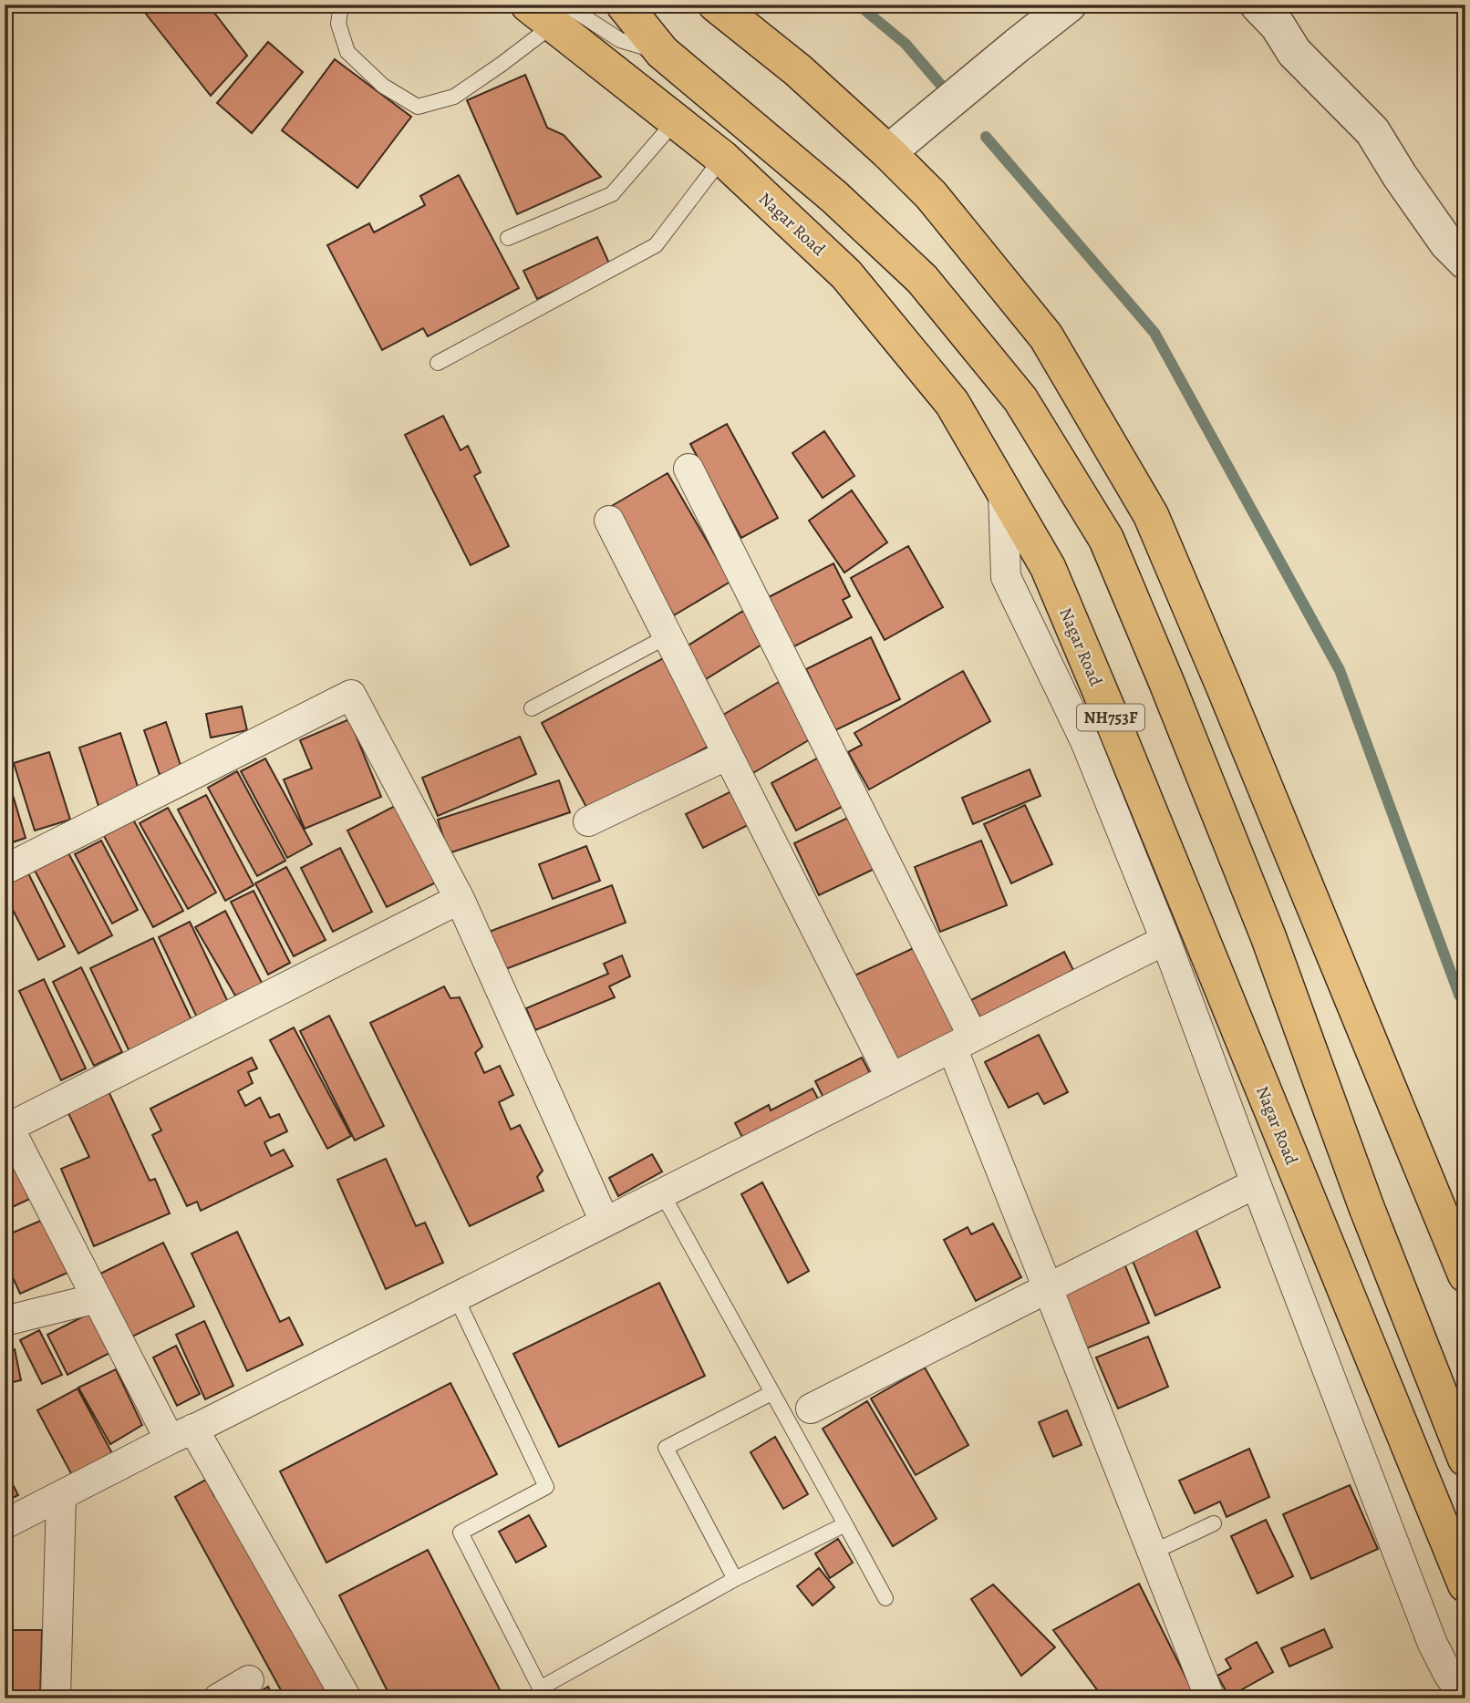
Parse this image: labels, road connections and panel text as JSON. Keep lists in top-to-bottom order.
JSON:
{
  "streets": {
    "highway": ["Nagar Road", "NH753F"]
  }
}
